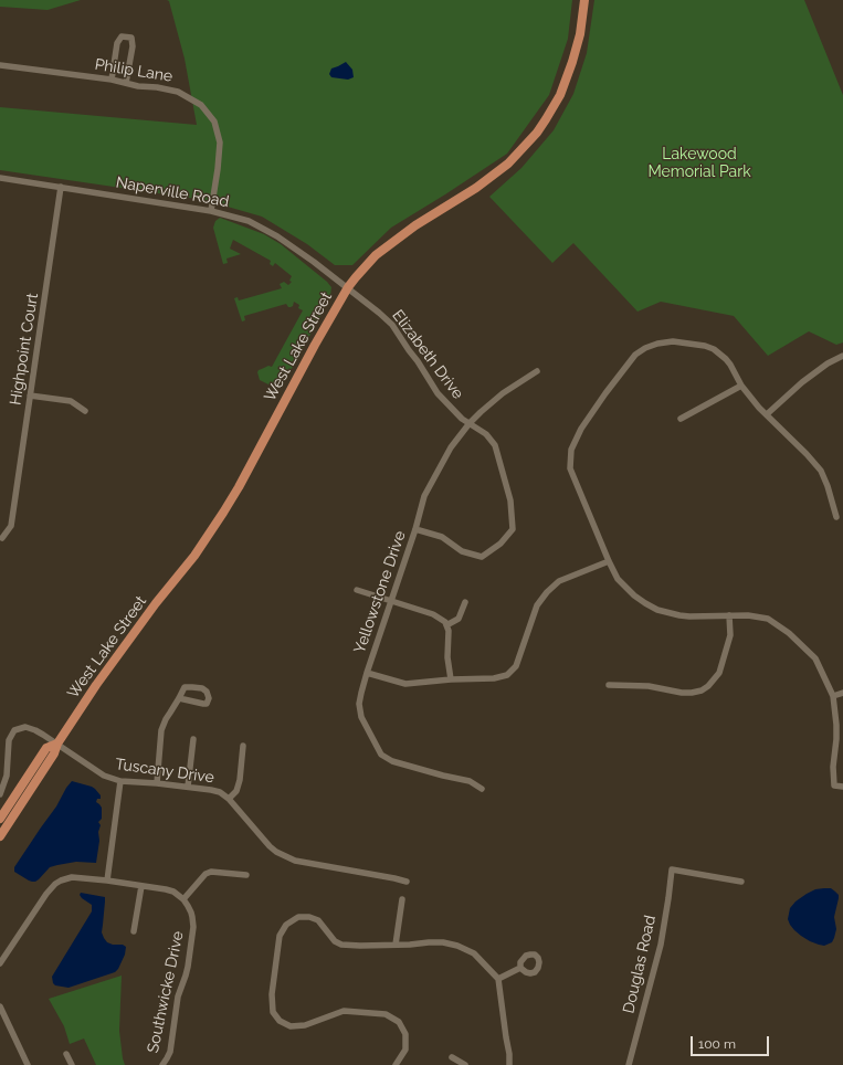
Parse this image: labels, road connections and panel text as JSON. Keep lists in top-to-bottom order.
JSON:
{
  "streets": {
    "highway": ["West Lake Street"],
    "street": [
      "Philip Lane",
      "Naperville Road",
      "Highpoint Court",
      "Elizabeth Drive",
      "Yellowstone Drive",
      "Tuscany Drive",
      "Douglas Road",
      "Southwicke Drive"
    ]
  },
  "crossings": [
    ["Philip Lane", "Naperville Road"],
    ["Naperville Road", "West Lake Street"],
    ["Naperville Road", "Highpoint Court"],
    ["Naperville Road", "Elizabeth Drive"],
    ["West Lake Street", "Elizabeth Drive"],
    ["West Lake Street", "Tuscany Drive"],
    ["Elizabeth Drive", "Yellowstone Drive"]
  ],
  "parks": ["Lakewood Memorial Park"],
  "scale_bar": "100 m"
}
